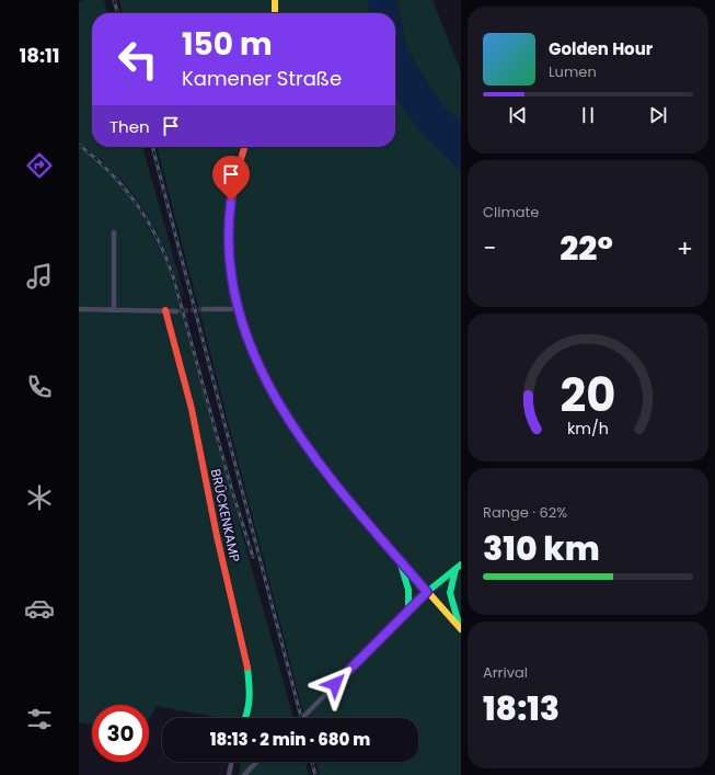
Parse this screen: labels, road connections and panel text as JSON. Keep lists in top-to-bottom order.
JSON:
{
  "streets": {
    "main road": ["BRÜCKENKAMP"]
  },
  "page": {
    "tabs": "18:11",
    "turn": ["150 m", "Kamener Straße"],
    "song": ["Golden Hour", "Lumen"],
    "then": "Then",
    "tile": [
      "Climate",
      ["Range · 62%", "310 km"],
      ["Arrival", "18:13"]
    ],
    "heat": ["−", "22°", "+"],
    "limit": "30",
    "trip": "18:13 · 2 min · 680 m",
    "gauge": ["20", "km/h"]
  }
}
